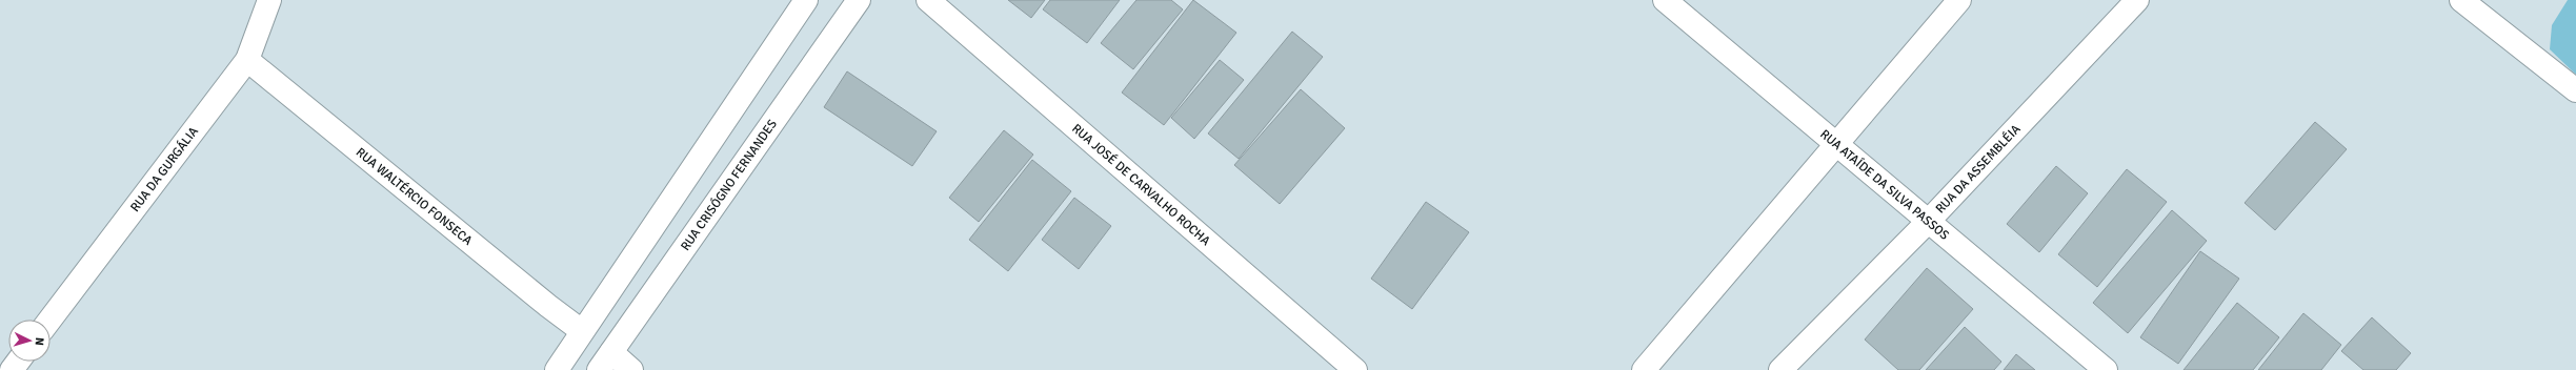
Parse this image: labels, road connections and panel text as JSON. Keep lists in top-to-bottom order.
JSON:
{
  "streets": {
    "street": [
      "RUA DA ASSEMBLÉIA",
      "RUA DA GURGÁLIA",
      "RUA CRISÓGNO FERNANDES",
      "RUA JOSÉ DE CARVALHO ROCHA",
      "RUA ATAÍDE DA SILVA PASSOS",
      "RUA WALTÉRCIO FONSECA"
    ]
  },
  "crossings": [
    ["RUA DA ASSEMBLÉIA", "RUA ATAÍDE DA SILVA PASSOS"],
    ["RUA DA GURGÁLIA", "RUA WALTÉRCIO FONSECA"]
  ],
  "north": "right"
}
